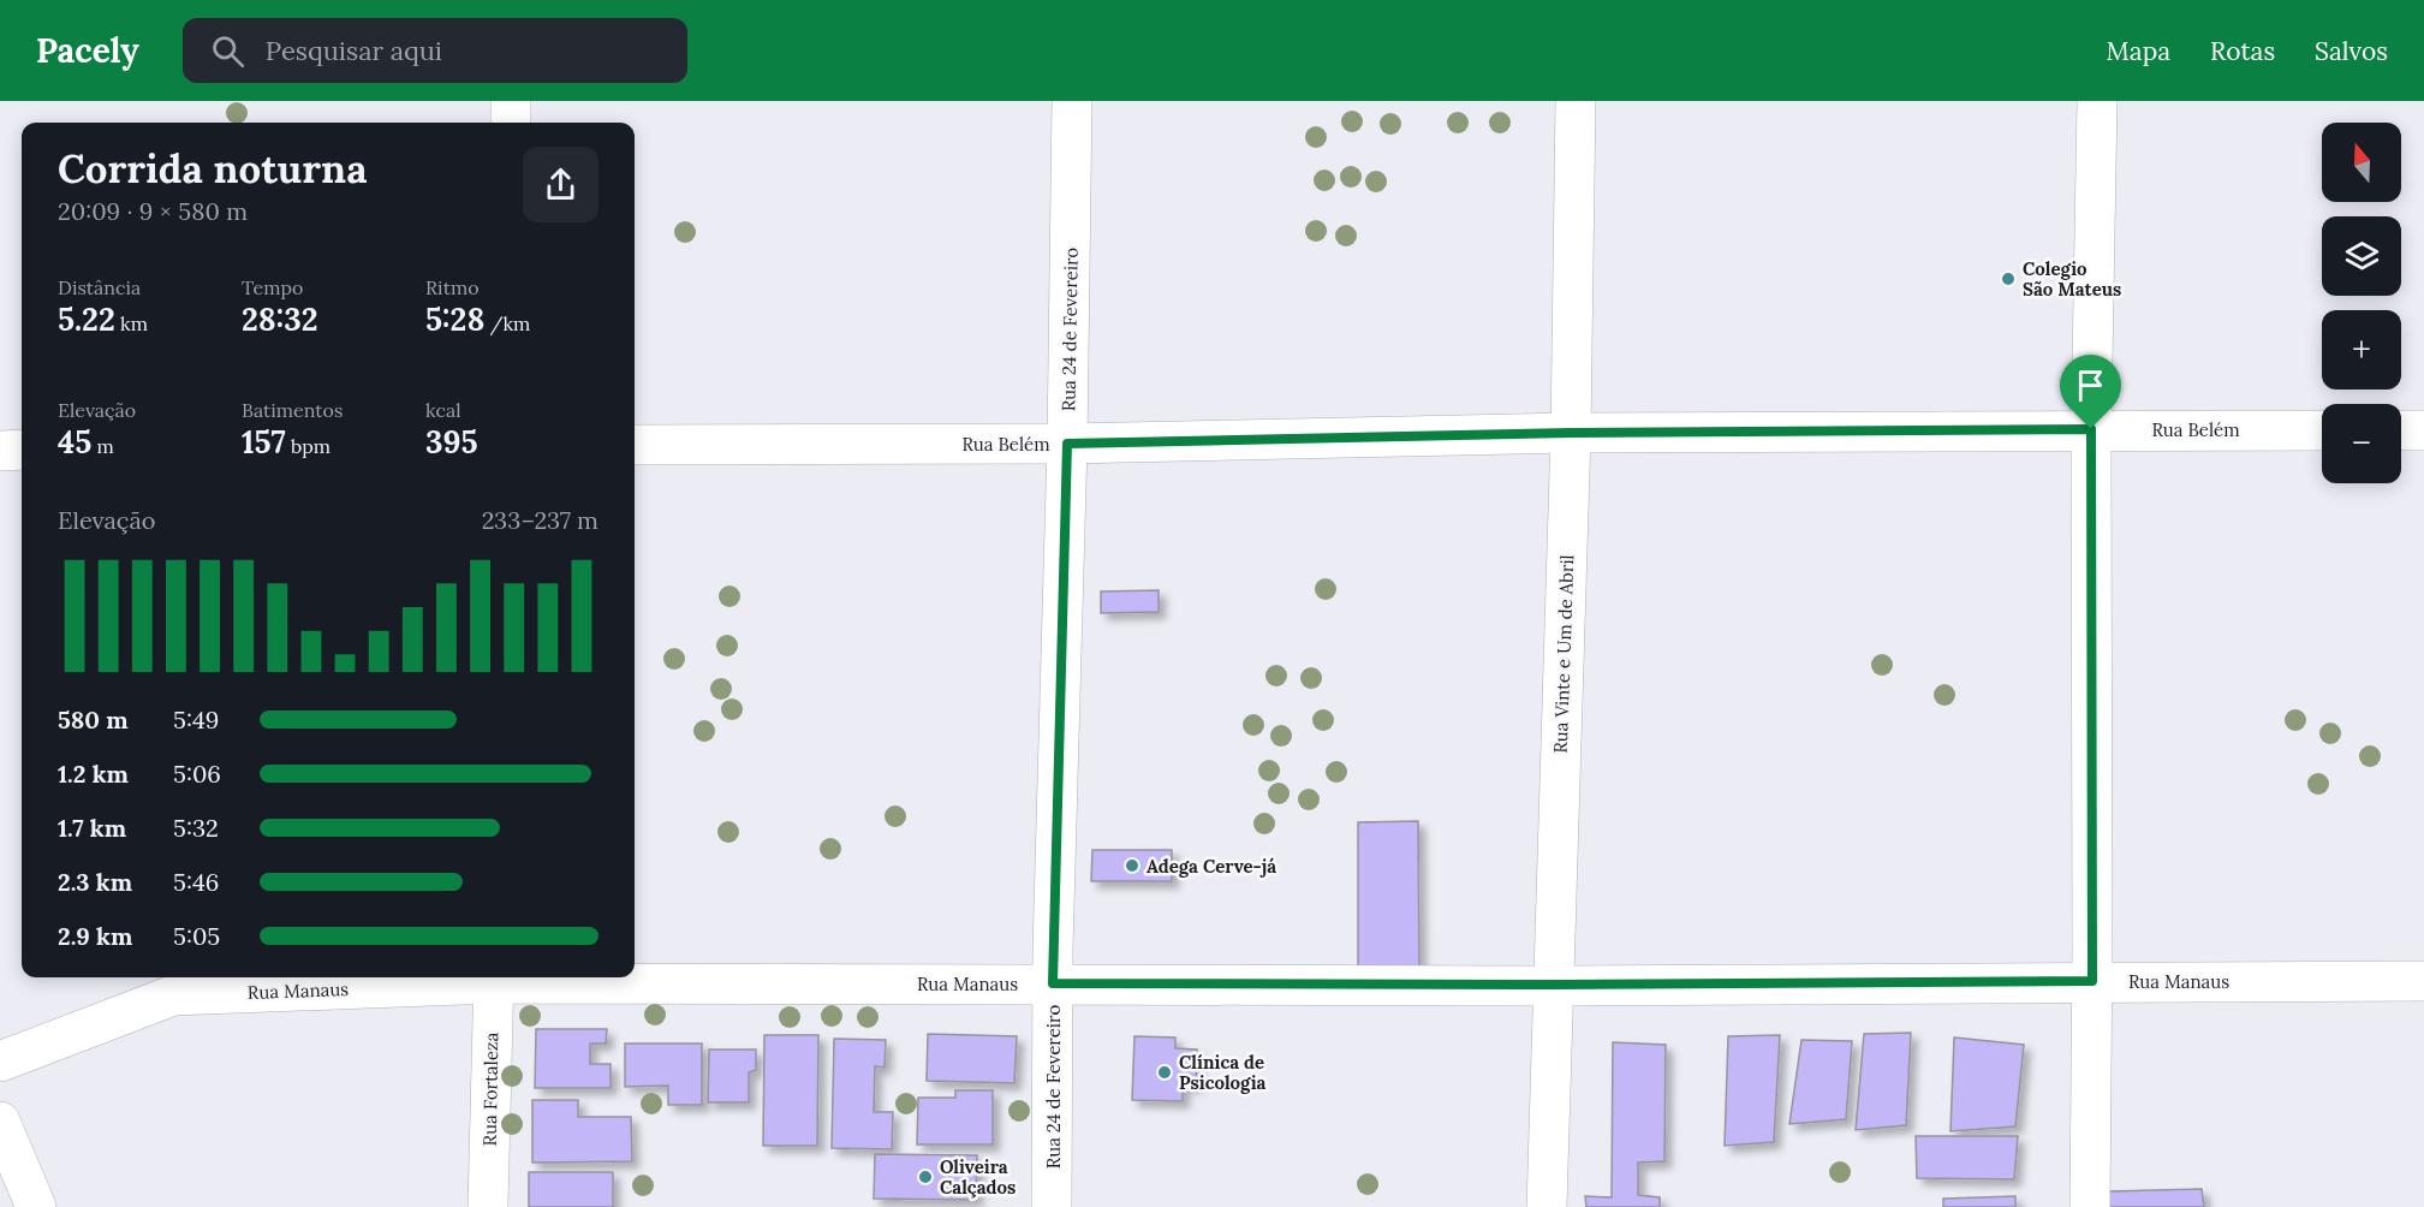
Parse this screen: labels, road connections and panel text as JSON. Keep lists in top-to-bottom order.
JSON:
{
  "streets": {
    "street": [
      "Rua 24 de Fevereiro",
      "Rua Belém",
      "Rua Vinte e Um de Abril",
      "Rua Manaus",
      "Rua Fortaleza"
    ]
  },
  "crossings": [
    ["Rua 24 de Fevereiro", "Rua Belém"],
    ["Rua 24 de Fevereiro", "Rua Manaus"],
    ["Rua Belém", "Rua Vinte e Um de Abril"],
    ["Rua Vinte e Um de Abril", "Rua Manaus"],
    ["Rua Manaus", "Rua Fortaleza"]
  ],
  "places": [
    "Colegio São Mateus",
    "Adega Cerve-já",
    "Clínica de Psicologia",
    "Oliveira Calçados"
  ],
  "north": "top",
  "page": {
    "header": "Pacely",
    "search": "Pesquisar aqui",
    "nav": ["Mapa", "Rotas", "Salvos"],
    "map_buttons": ["+", "−"],
    "heading": ["Corrida noturna", "20:09 · 9 × 580 m"],
    "stats": [
      ["Distância", "5.22 km"],
      ["Tempo", "28:32"],
      ["Ritmo", "5:28 /km"],
      ["Elevação", "45 m"],
      ["Batimentos", "157 bpm"],
      ["kcal", "395"]
    ],
    "chart": ["Elevação", "233–237 m"],
    "list": [
      {
        "name": "580 m",
        "note": "5:49"
      },
      {
        "name": "1.2 km",
        "note": "5:06"
      },
      {
        "name": "1.7 km",
        "note": "5:32"
      },
      {
        "name": "2.3 km",
        "note": "5:46"
      },
      {
        "name": "2.9 km",
        "note": "5:05"
      }
    ]
  }
}
